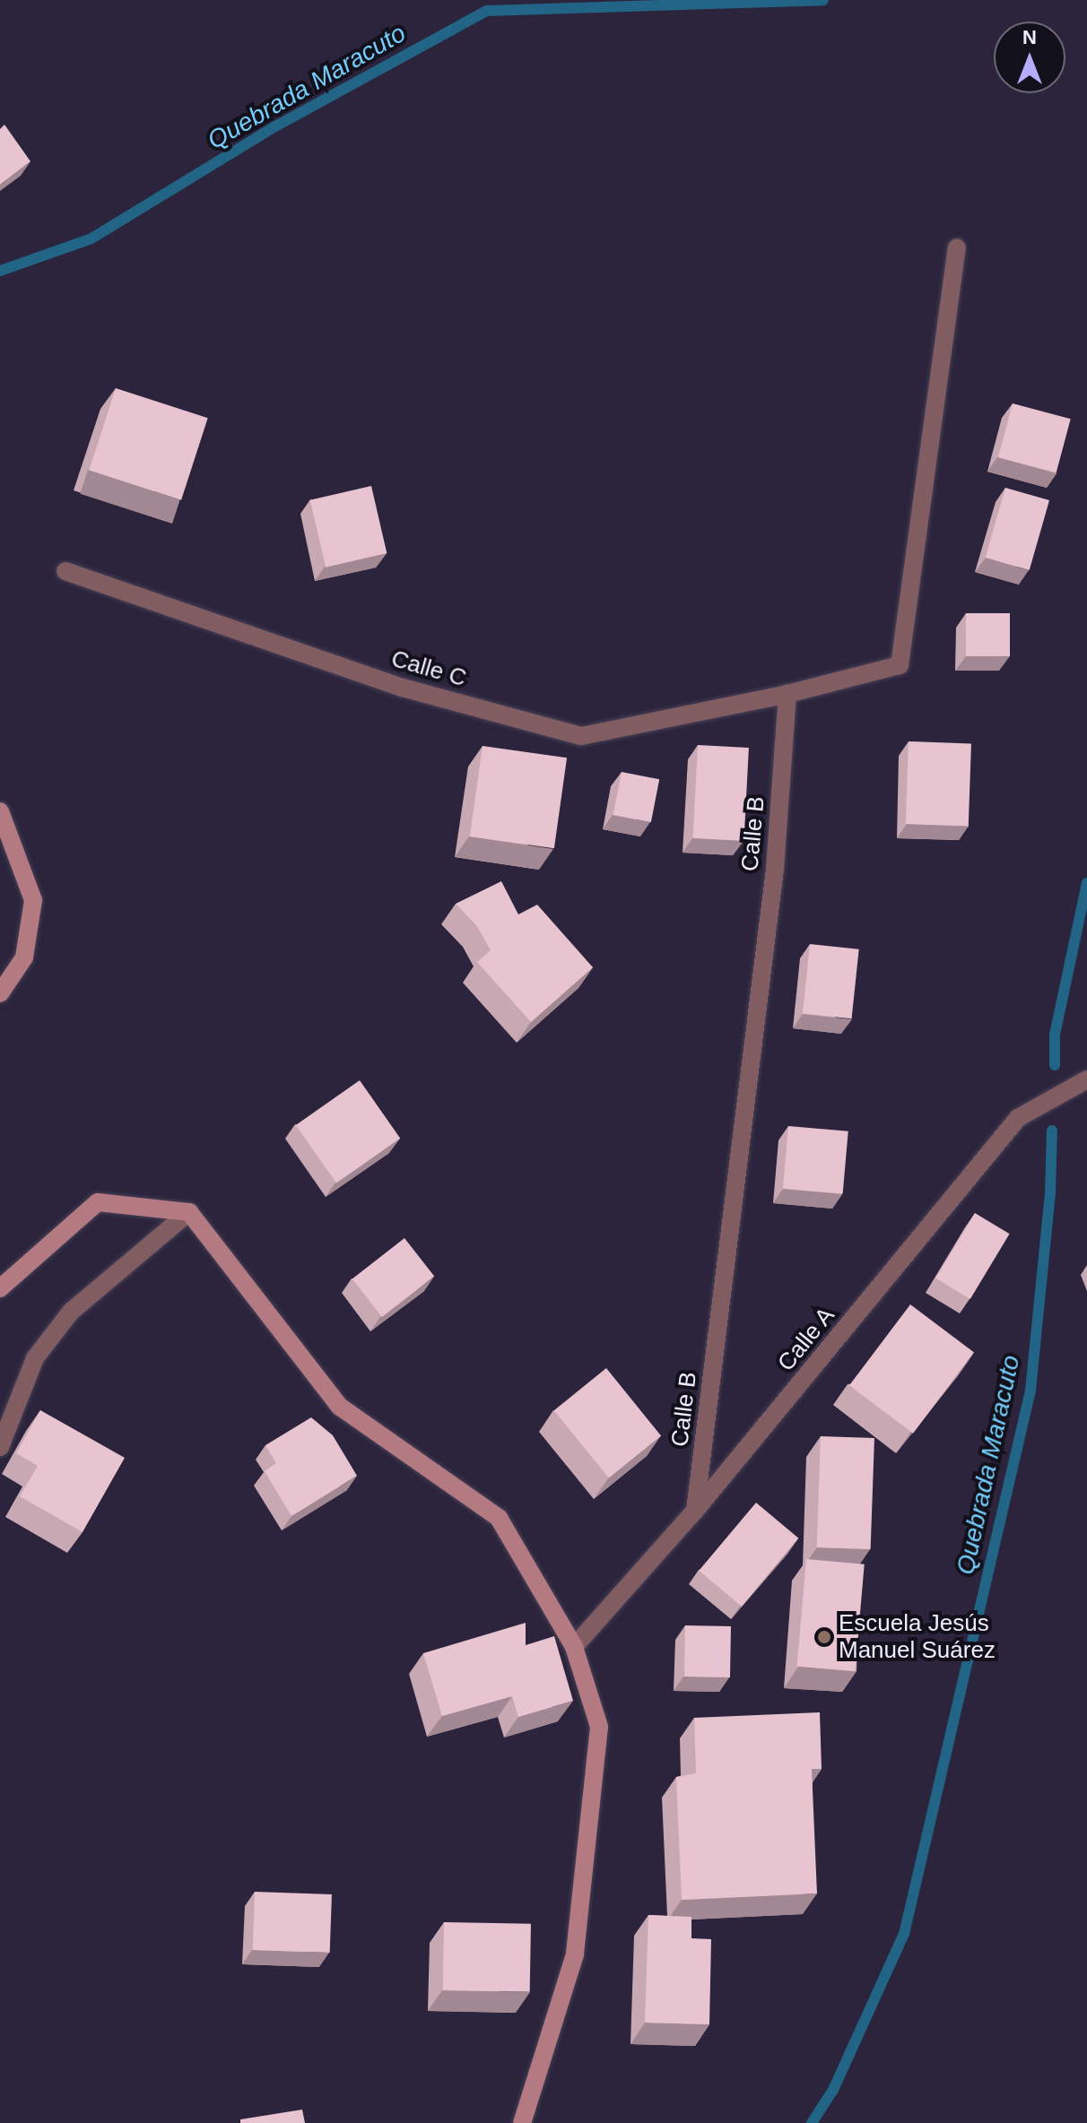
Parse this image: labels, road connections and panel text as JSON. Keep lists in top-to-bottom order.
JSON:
{
  "streets": {
    "street": ["Calle C", "Calle B", "Calle A"]
  },
  "crossings": [
    ["Calle C", "Calle B"],
    ["Calle B", "Calle A"]
  ],
  "water": ["Quebrada Maracuto"],
  "places": ["Escuela Jesús Manuel Suárez"],
  "north": "top"
}
